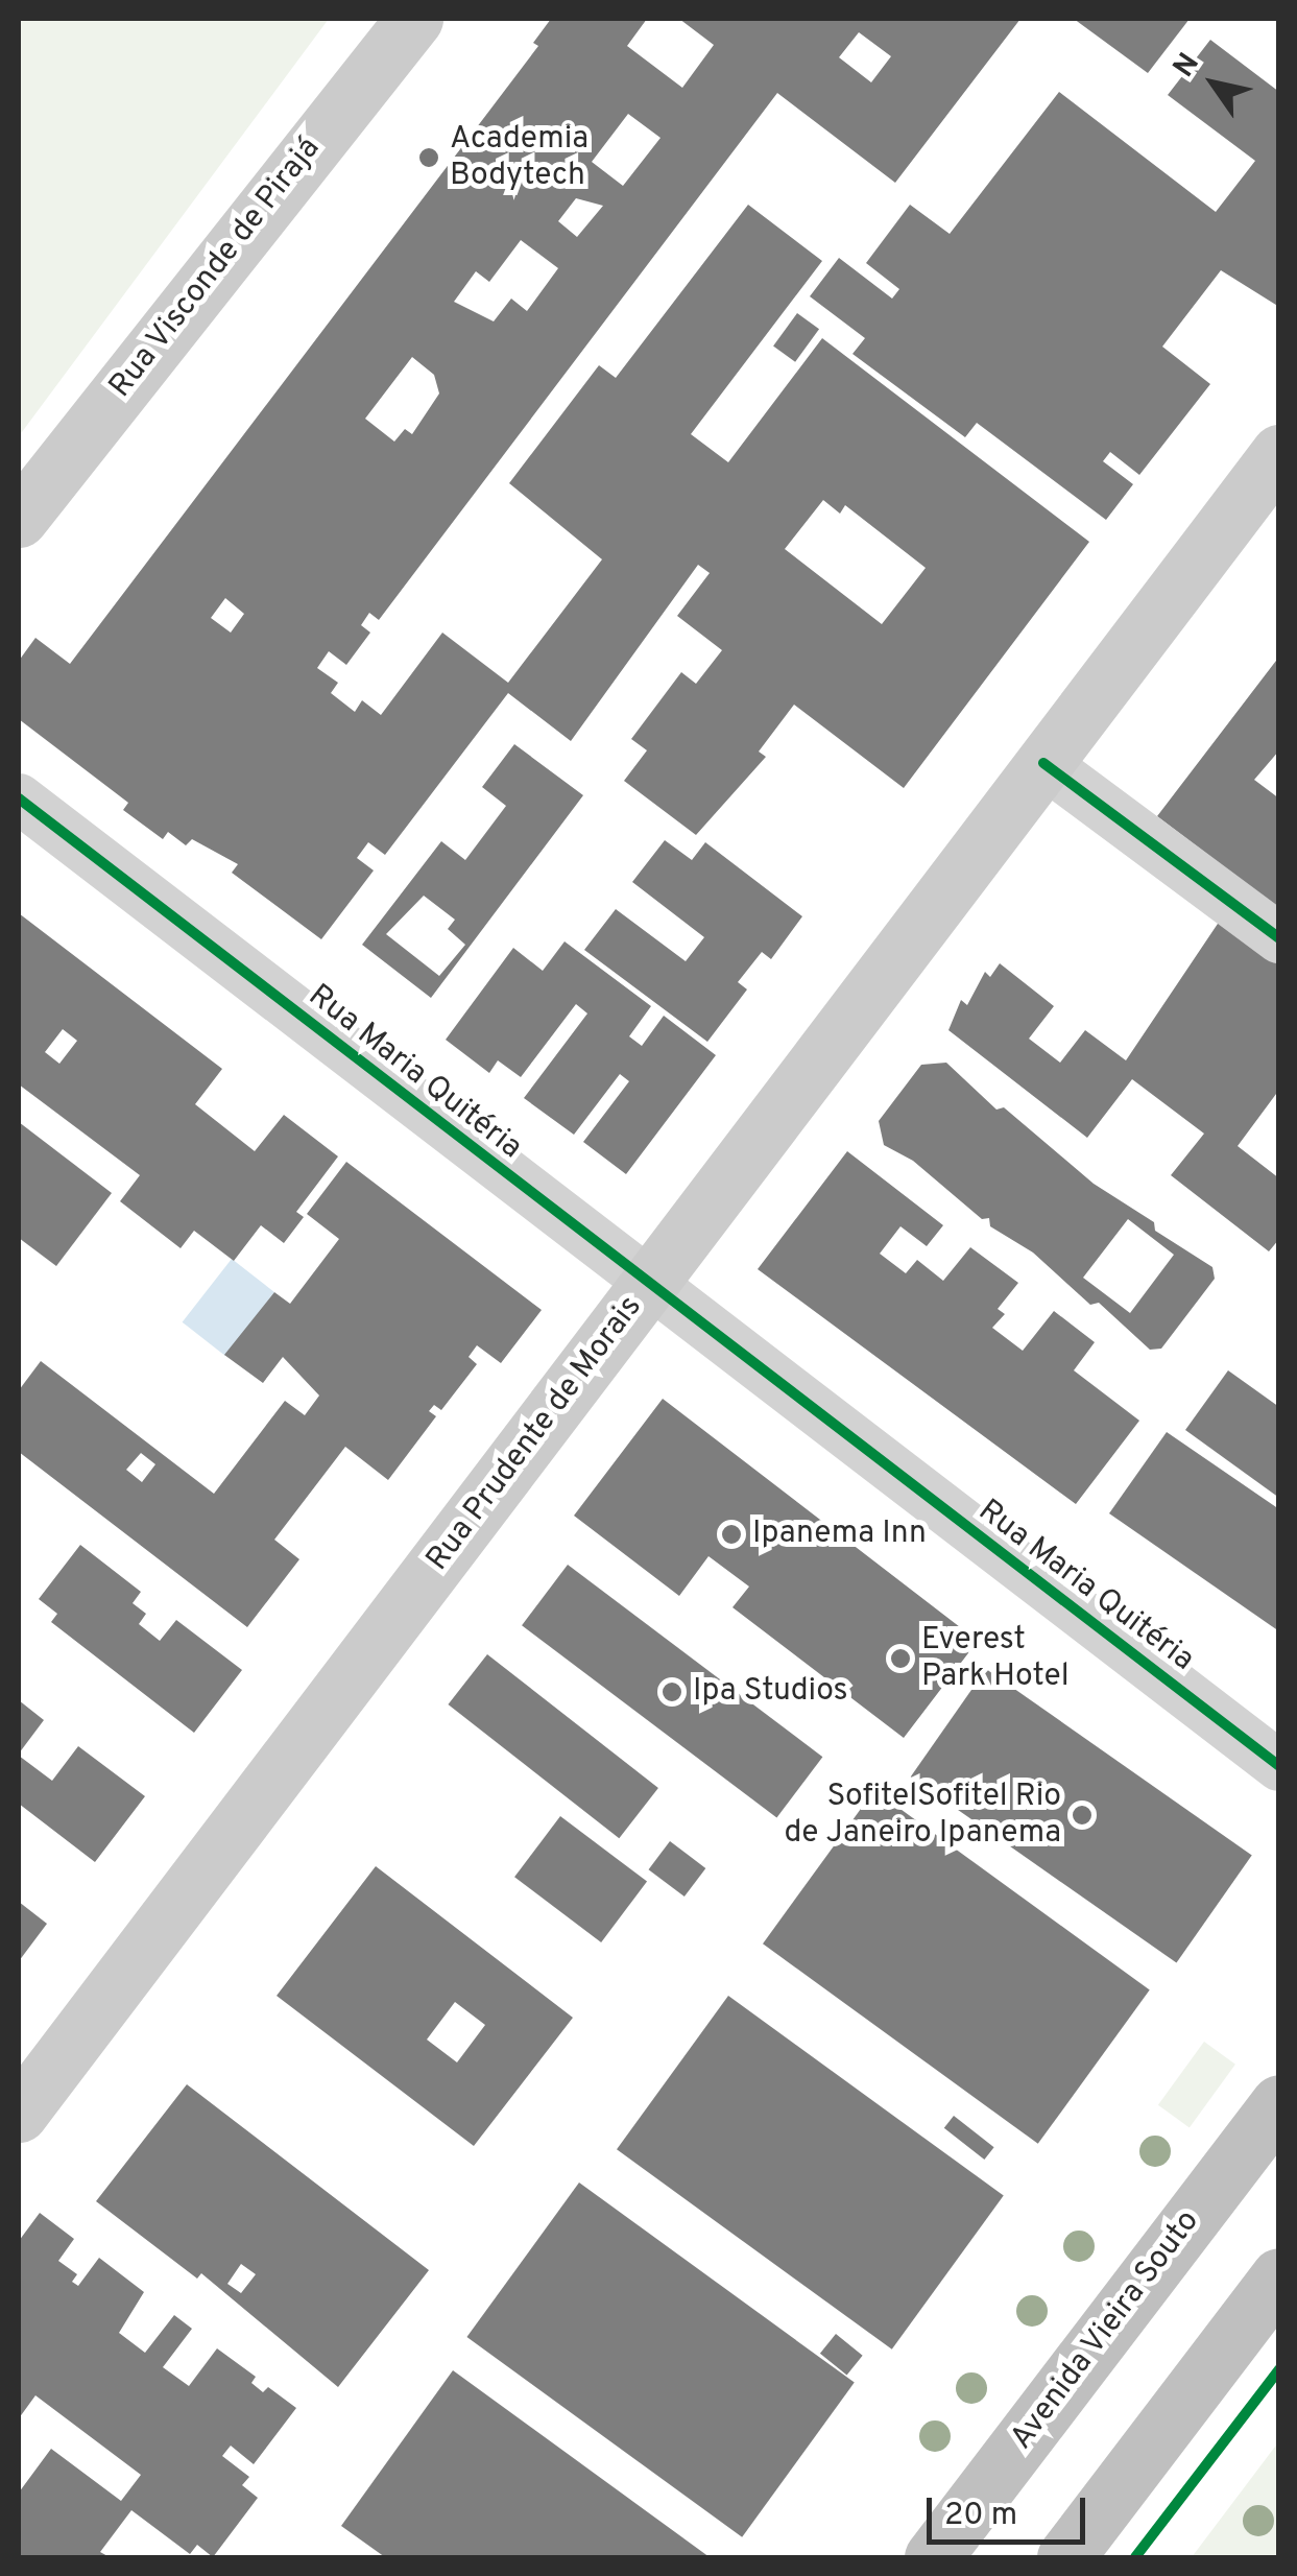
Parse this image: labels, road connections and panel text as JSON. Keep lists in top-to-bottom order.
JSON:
{
  "streets": {
    "highway": ["Avenida Vieira Souto"],
    "main road": ["Rua Visconde de Pirajá", "Rua Prudente de Morais"],
    "street": ["Rua Maria Quitéria"]
  },
  "crossings": [
    ["Rua Maria Quitéria", "Rua Prudente de Morais"]
  ],
  "places": [
    "Academia Bodytech",
    "Ipanema Inn",
    "Everest Park Hotel",
    "Ipa Studios",
    "SofitelSofitel Rio de Janeiro Ipanema"
  ],
  "scale_bar": "20 m",
  "north": "top left"
}
